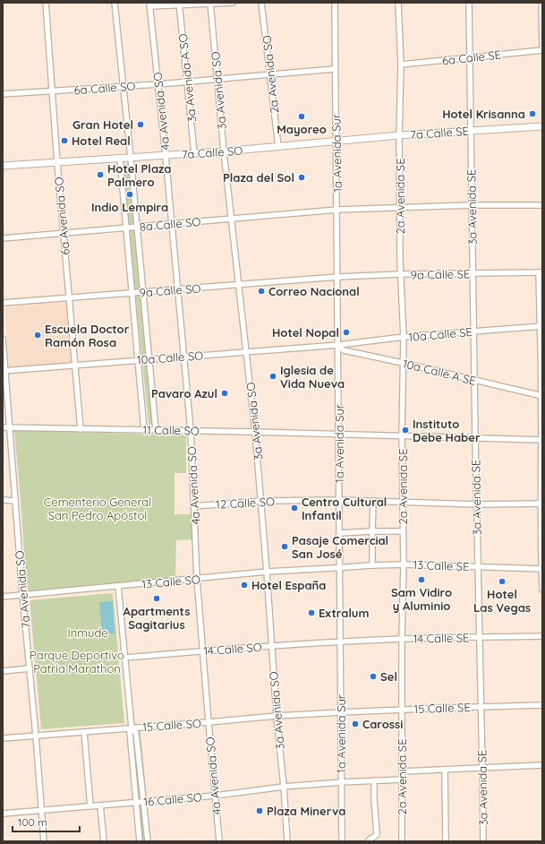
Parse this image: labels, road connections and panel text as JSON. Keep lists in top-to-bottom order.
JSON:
{
  "streets": {
    "main road": ["7a Calle SE", "7a Calle SO"],
    "street": [
      "6a Calle SE",
      "2a Avenida SO",
      "3a Avenida A SO",
      "6a Calle SO",
      "3a Avenida SO",
      "4a Avenida SO",
      "1a Avenida Sur",
      "2a Avenida SE",
      "3a Avenida SE",
      "6a Avenida SO",
      "8a Calle SO",
      "9a Calle SE",
      "9a Calle SO",
      "10a Calle SE",
      "10a Calle SO",
      "10a Calle A SE",
      "11 Calle SO",
      "12 Calle SO",
      "13 Calle SE",
      "13 Calle SO",
      "7a Avenida SO",
      "14 Calle SE",
      "14 Calle SO",
      "15 Calle SE",
      "15 Calle SO",
      "16 Calle SO"
    ]
  },
  "crossings": [
    ["6a Calle SE", "2a Avenida SE"],
    ["6a Calle SE", "3a Avenida SE"],
    ["2a Avenida SO", "6a Calle SO"],
    ["2a Avenida SO", "7a Calle SO"],
    ["3a Avenida A SO", "6a Calle SO"],
    ["3a Avenida A SO", "7a Calle SO"],
    ["6a Calle SO", "3a Avenida SO"],
    ["6a Calle SO", "4a Avenida SO"],
    ["6a Calle SO", "1a Avenida Sur"],
    ["6a Calle SO", "6a Avenida SO"],
    ["3a Avenida SO", "7a Calle SO"],
    ["3a Avenida SO", "8a Calle SO"],
    ["3a Avenida SO", "9a Calle SO"],
    ["3a Avenida SO", "10a Calle SO"],
    ["3a Avenida SO", "11 Calle SO"],
    ["3a Avenida SO", "12 Calle SO"],
    ["3a Avenida SO", "13 Calle SO"],
    ["3a Avenida SO", "14 Calle SO"],
    ["3a Avenida SO", "15 Calle SO"],
    ["3a Avenida SO", "16 Calle SO"],
    ["4a Avenida SO", "7a Calle SO"],
    ["4a Avenida SO", "8a Calle SO"],
    ["4a Avenida SO", "9a Calle SO"],
    ["4a Avenida SO", "10a Calle SO"],
    ["4a Avenida SO", "11 Calle SO"],
    ["4a Avenida SO", "12 Calle SO"],
    ["4a Avenida SO", "13 Calle SO"],
    ["4a Avenida SO", "14 Calle SO"],
    ["4a Avenida SO", "15 Calle SO"],
    ["4a Avenida SO", "16 Calle SO"],
    ["7a Calle SE", "7a Calle SO"],
    ["7a Calle SE", "1a Avenida Sur"],
    ["7a Calle SE", "2a Avenida SE"],
    ["7a Calle SE", "3a Avenida SE"],
    ["7a Calle SO", "1a Avenida Sur"],
    ["7a Calle SO", "6a Avenida SO"],
    ["1a Avenida Sur", "8a Calle SO"],
    ["1a Avenida Sur", "9a Calle SE"],
    ["1a Avenida Sur", "9a Calle SO"],
    ["1a Avenida Sur", "10a Calle SE"],
    ["1a Avenida Sur", "10a Calle SO"],
    ["1a Avenida Sur", "10a Calle A SE"],
    ["1a Avenida Sur", "11 Calle SO"],
    ["1a Avenida Sur", "12 Calle SO"],
    ["1a Avenida Sur", "13 Calle SE"],
    ["1a Avenida Sur", "13 Calle SO"],
    ["1a Avenida Sur", "14 Calle SE"],
    ["1a Avenida Sur", "14 Calle SO"],
    ["1a Avenida Sur", "15 Calle SE"],
    ["1a Avenida Sur", "15 Calle SO"],
    ["1a Avenida Sur", "16 Calle SO"],
    ["2a Avenida SE", "8a Calle SO"],
    ["2a Avenida SE", "9a Calle SE"],
    ["2a Avenida SE", "10a Calle SE"],
    ["2a Avenida SE", "10a Calle A SE"],
    ["2a Avenida SE", "11 Calle SO"],
    ["2a Avenida SE", "12 Calle SO"],
    ["2a Avenida SE", "13 Calle SE"],
    ["2a Avenida SE", "14 Calle SE"],
    ["2a Avenida SE", "15 Calle SE"],
    ["2a Avenida SE", "16 Calle SO"],
    ["3a Avenida SE", "8a Calle SO"],
    ["3a Avenida SE", "9a Calle SE"],
    ["3a Avenida SE", "10a Calle SE"],
    ["3a Avenida SE", "10a Calle A SE"],
    ["3a Avenida SE", "11 Calle SO"],
    ["3a Avenida SE", "12 Calle SO"],
    ["3a Avenida SE", "13 Calle SE"],
    ["3a Avenida SE", "14 Calle SE"],
    ["3a Avenida SE", "15 Calle SE"],
    ["6a Avenida SO", "8a Calle SO"],
    ["6a Avenida SO", "9a Calle SO"],
    ["6a Avenida SO", "10a Calle SO"],
    ["6a Avenida SO", "11 Calle SO"],
    ["9a Calle SE", "9a Calle SO"],
    ["10a Calle SE", "10a Calle SO"],
    ["10a Calle SE", "10a Calle A SE"],
    ["10a Calle SO", "10a Calle A SE"],
    ["10a Calle SO", "7a Avenida SO"],
    ["11 Calle SO", "7a Avenida SO"],
    ["13 Calle SE", "13 Calle SO"],
    ["13 Calle SO", "7a Avenida SO"],
    ["7a Avenida SO", "15 Calle SO"],
    ["7a Avenida SO", "16 Calle SO"],
    ["14 Calle SE", "14 Calle SO"],
    ["15 Calle SE", "15 Calle SO"]
  ],
  "parks": ["Cementerio General San Pedro Apóstol", "Inmude", "Parque Deportivo Patria Marathon"],
  "places": [
    "Hotel Krisanna",
    "Mayoreo",
    "Gran Hotel",
    "Hotel Real",
    "Hotel Plaza Palmero",
    "Plaza del Sol",
    "Indio Lempira",
    "Correo Nacional",
    "Hotel Nopal",
    "Escuela Doctor Ramón Rosa",
    "Iglesia de Vida Nueva",
    "Pavaro Azul",
    "Instituto Debe Haber",
    "Centro Cultural Infantil",
    "Pasaje Comercial San José",
    "Sam Vidiro y Aluminio",
    "Hotel Las Vegas",
    "Hotel España",
    "Apartments Sagitarius",
    "Extralum",
    "Sel",
    "Carossi",
    "Plaza Minerva"
  ],
  "scale_bar": "100 m"
}
